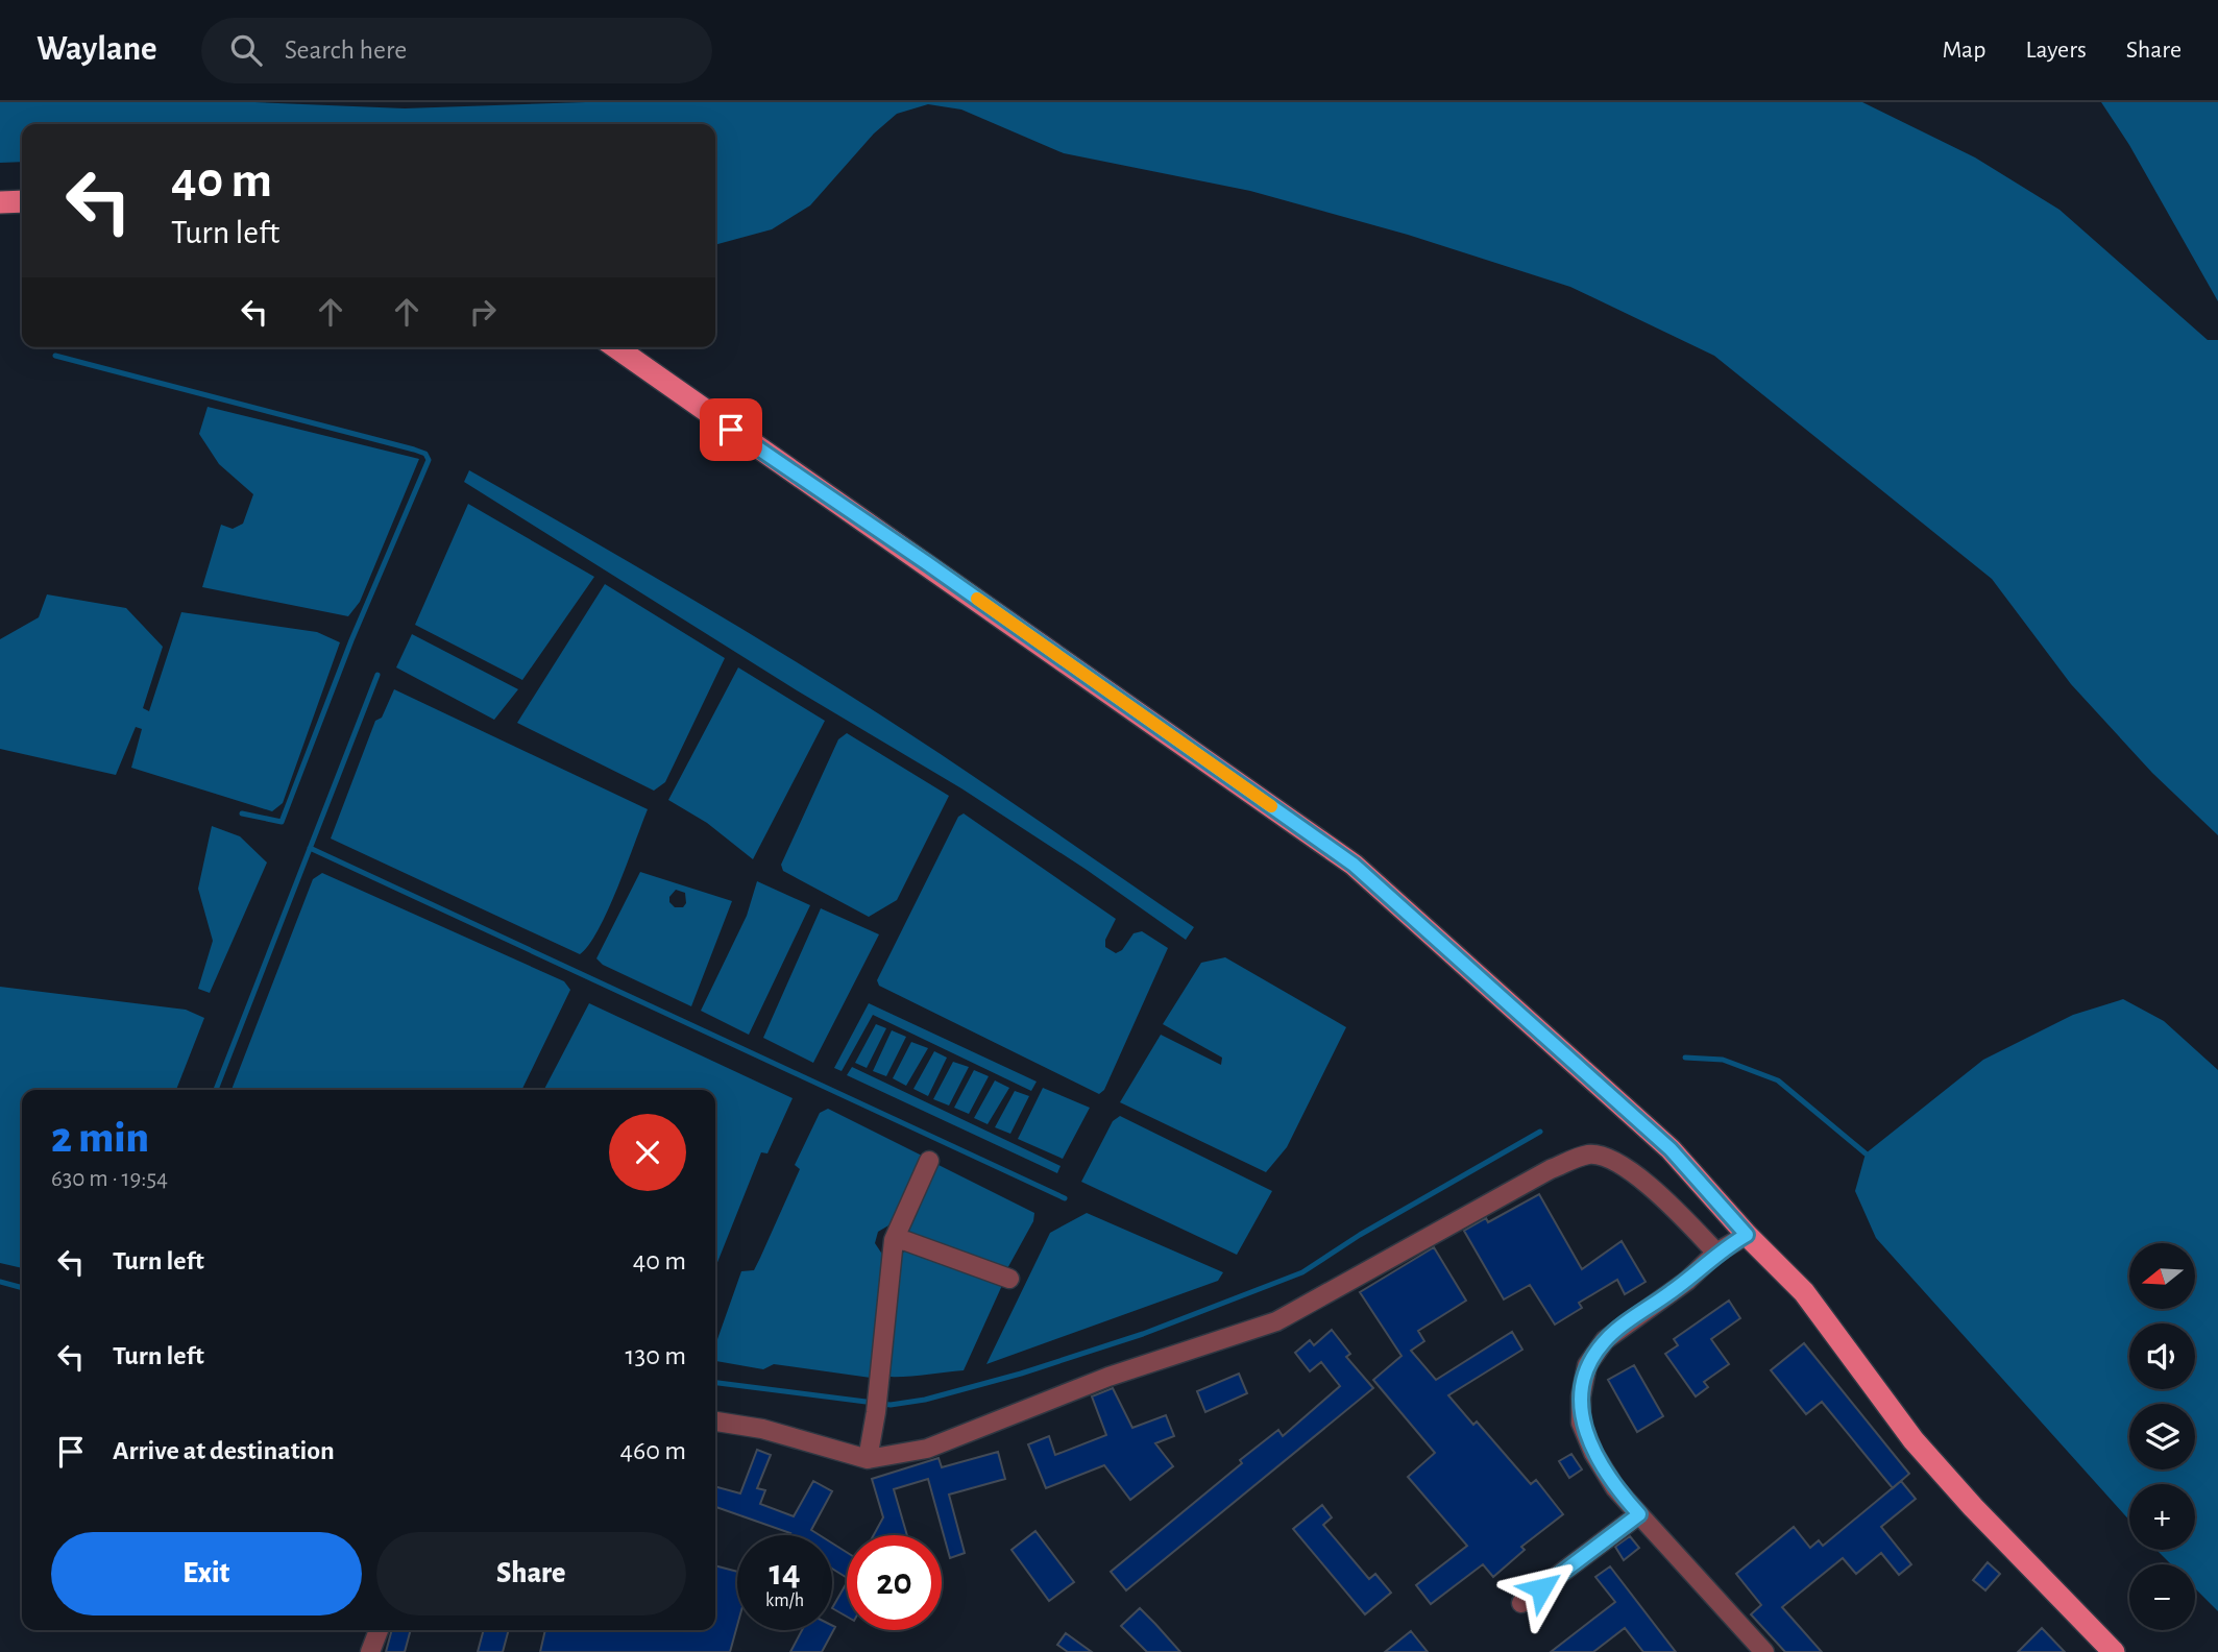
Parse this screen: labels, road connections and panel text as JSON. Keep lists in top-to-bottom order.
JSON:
{
  "north": "left",
  "page": {
    "header": "Waylane",
    "search": "Search here",
    "nav": ["Map", "Layers", "Share"],
    "turn": ["40 m", "Turn left"],
    "heading": ["2 min", "630 m · 19:54"],
    "list": [
      {
        "name": "Turn left",
        "value": "40 m"
      },
      {
        "name": "Turn left",
        "value": "130 m"
      },
      {
        "name": "Arrive at destination",
        "value": "460 m"
      }
    ],
    "map_buttons": ["+", "−"],
    "buttons": ["Exit", "Share"],
    "speed": "14 km/h",
    "limit": "20"
  }
}
